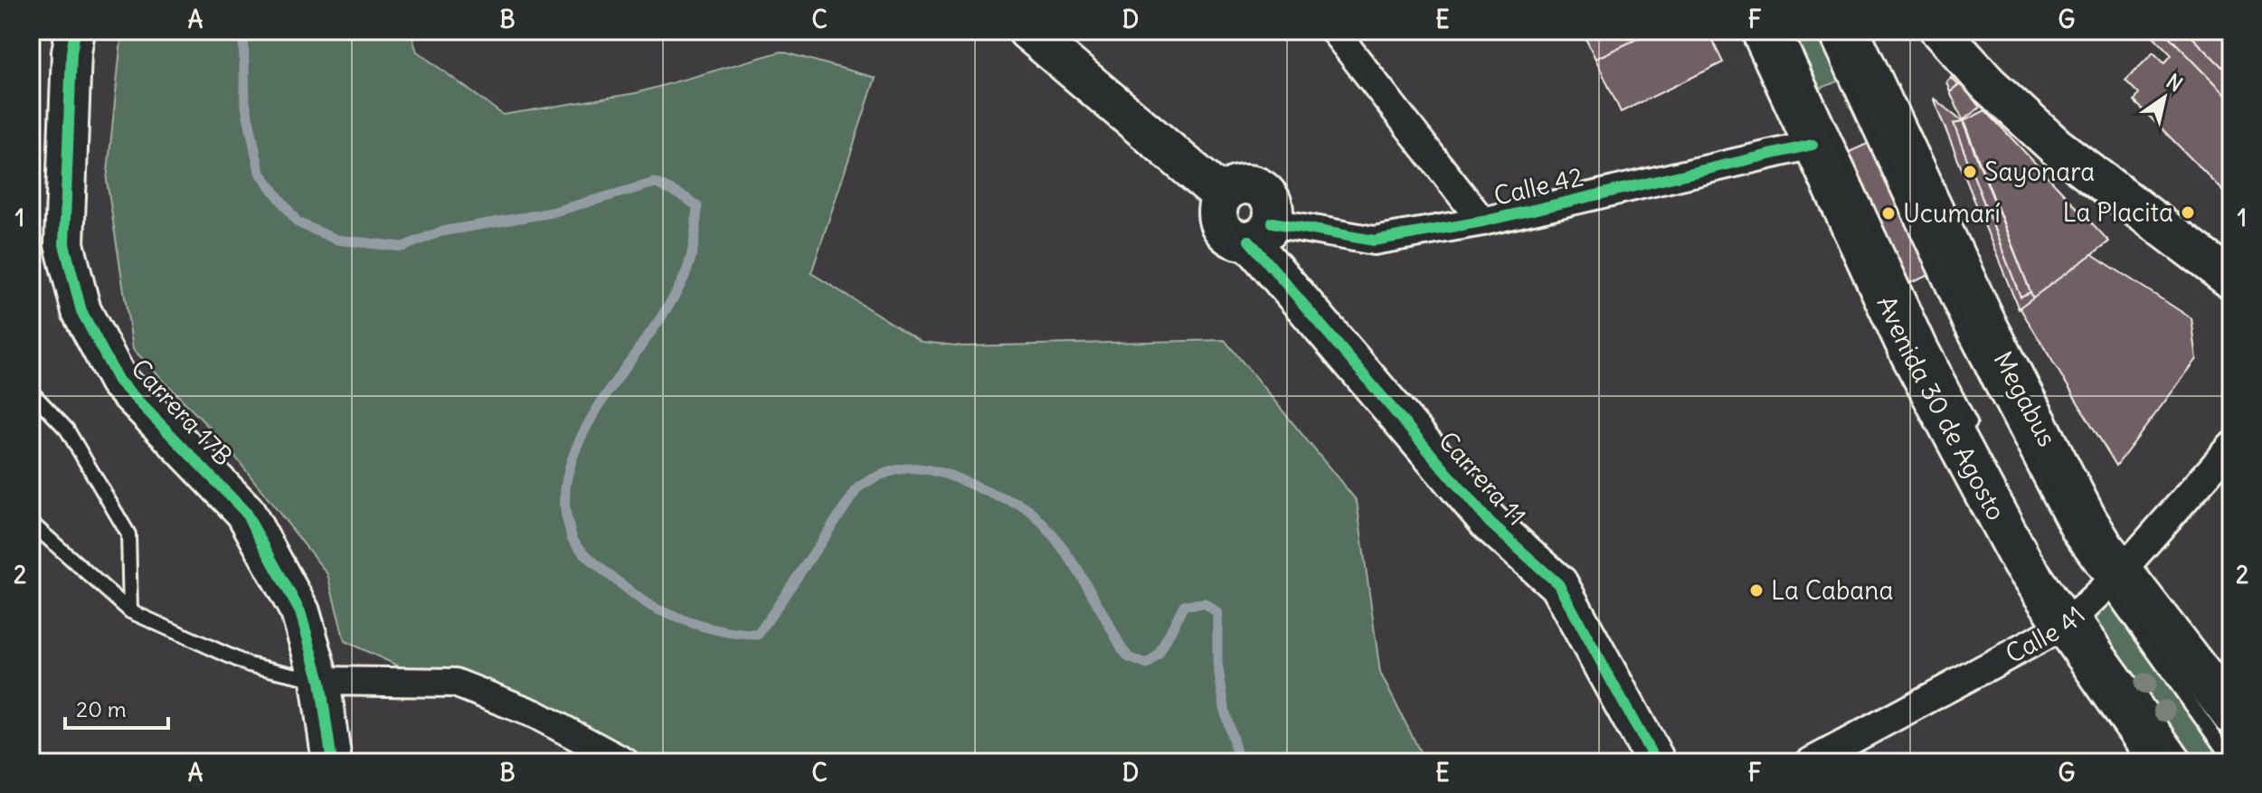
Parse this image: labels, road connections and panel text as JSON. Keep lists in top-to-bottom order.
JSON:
{
  "streets": {
    "main road": ["Avenida 30 de Agosto"],
    "street": [
      "Calle 42",
      "Carrera 17B",
      "Carrera 11",
      "Calle 41"
    ],
    "lane": ["Megabus"]
  },
  "crossings": [
    ["Calle 42", "Avenida 30 de Agosto"],
    ["Calle 42", "Carrera 11"],
    ["Megabus", "Calle 41"],
    ["Avenida 30 de Agosto", "Calle 41"]
  ],
  "places": [
    "Sayonara",
    "La Placita",
    "Ucumarí",
    "La Cabana"
  ],
  "scale_bar": "20 m",
  "north": "top right",
  "grid": {
    "columns": [
      "A",
      "B",
      "C",
      "D",
      "E",
      "F",
      "G"
    ],
    "rows": ["1", "2"]
  }
}
